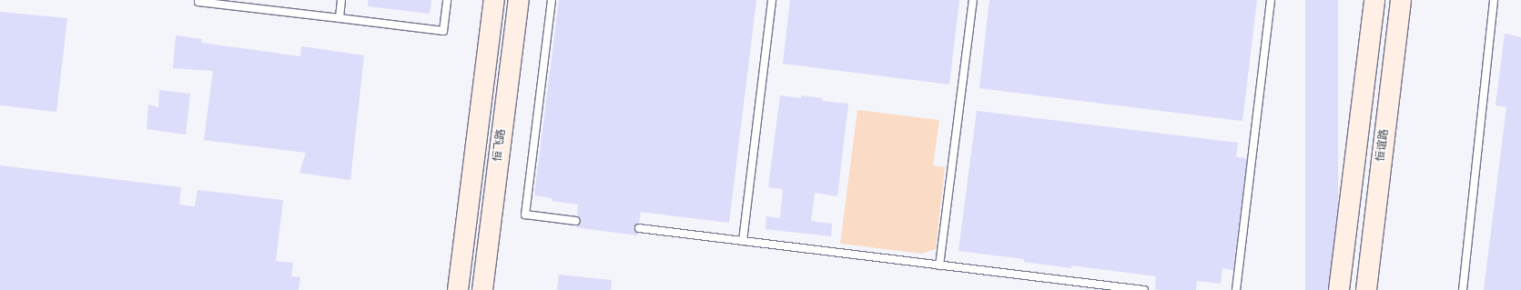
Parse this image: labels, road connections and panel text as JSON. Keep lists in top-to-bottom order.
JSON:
{
  "streets": {
    "main road": ["恒飞路", "恒谊路"]
  }
}
